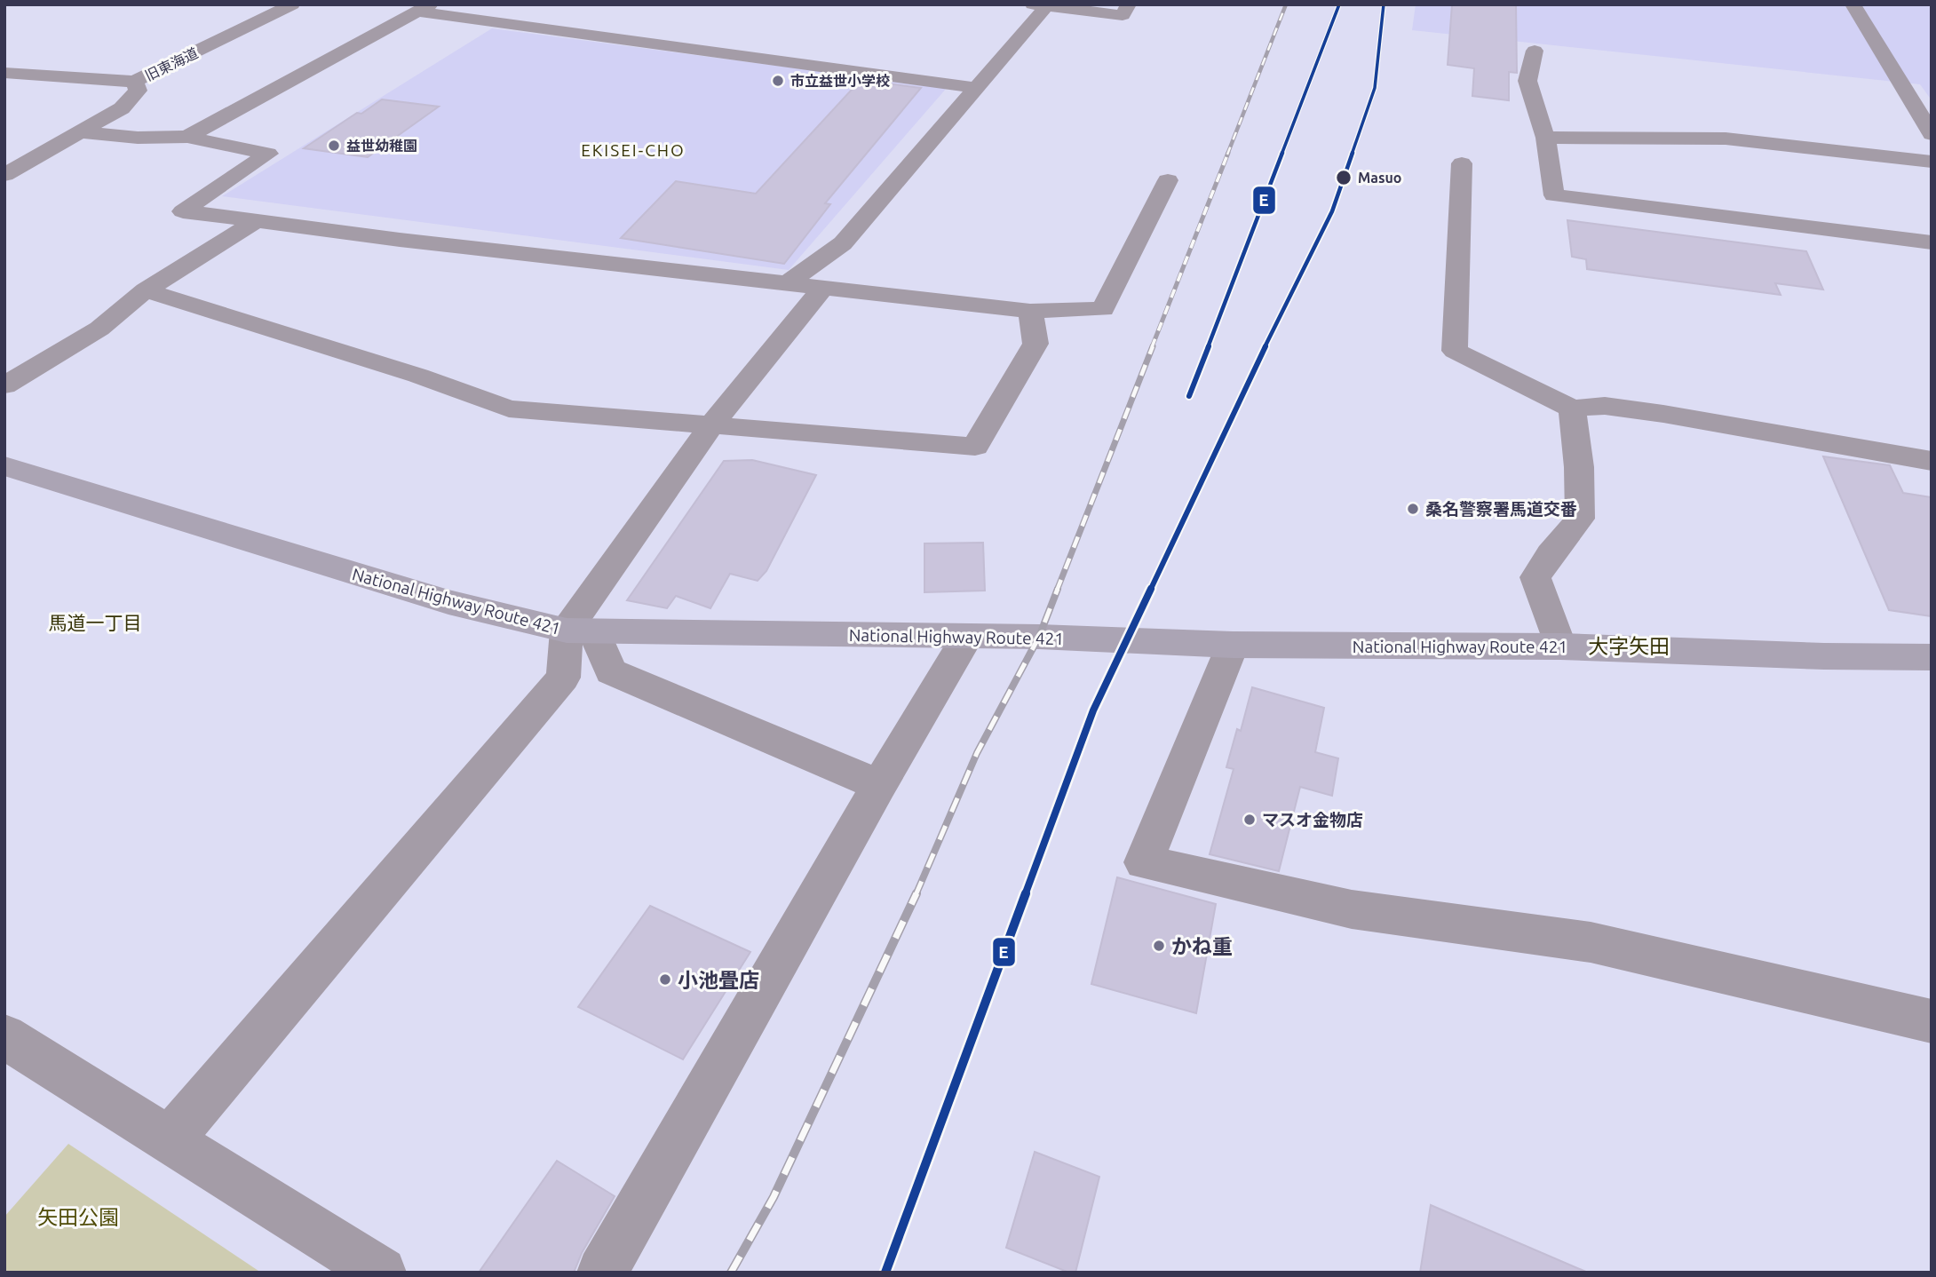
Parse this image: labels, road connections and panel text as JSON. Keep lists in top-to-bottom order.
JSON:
{
  "streets": {
    "highway": ["National Highway Route 421"],
    "street": ["旧東海道"]
  },
  "districts": ["EKISEI-CHO", "馬道一丁目", "大字矢田"],
  "parks": ["矢田公園"],
  "places": [
    "市立益世小学校",
    "益世幼稚園",
    "Masuo",
    "桑名警察署馬道交番",
    "マスオ金物店",
    "かね重",
    "小池畳店"
  ],
  "lines": ["transit line E"]
}
